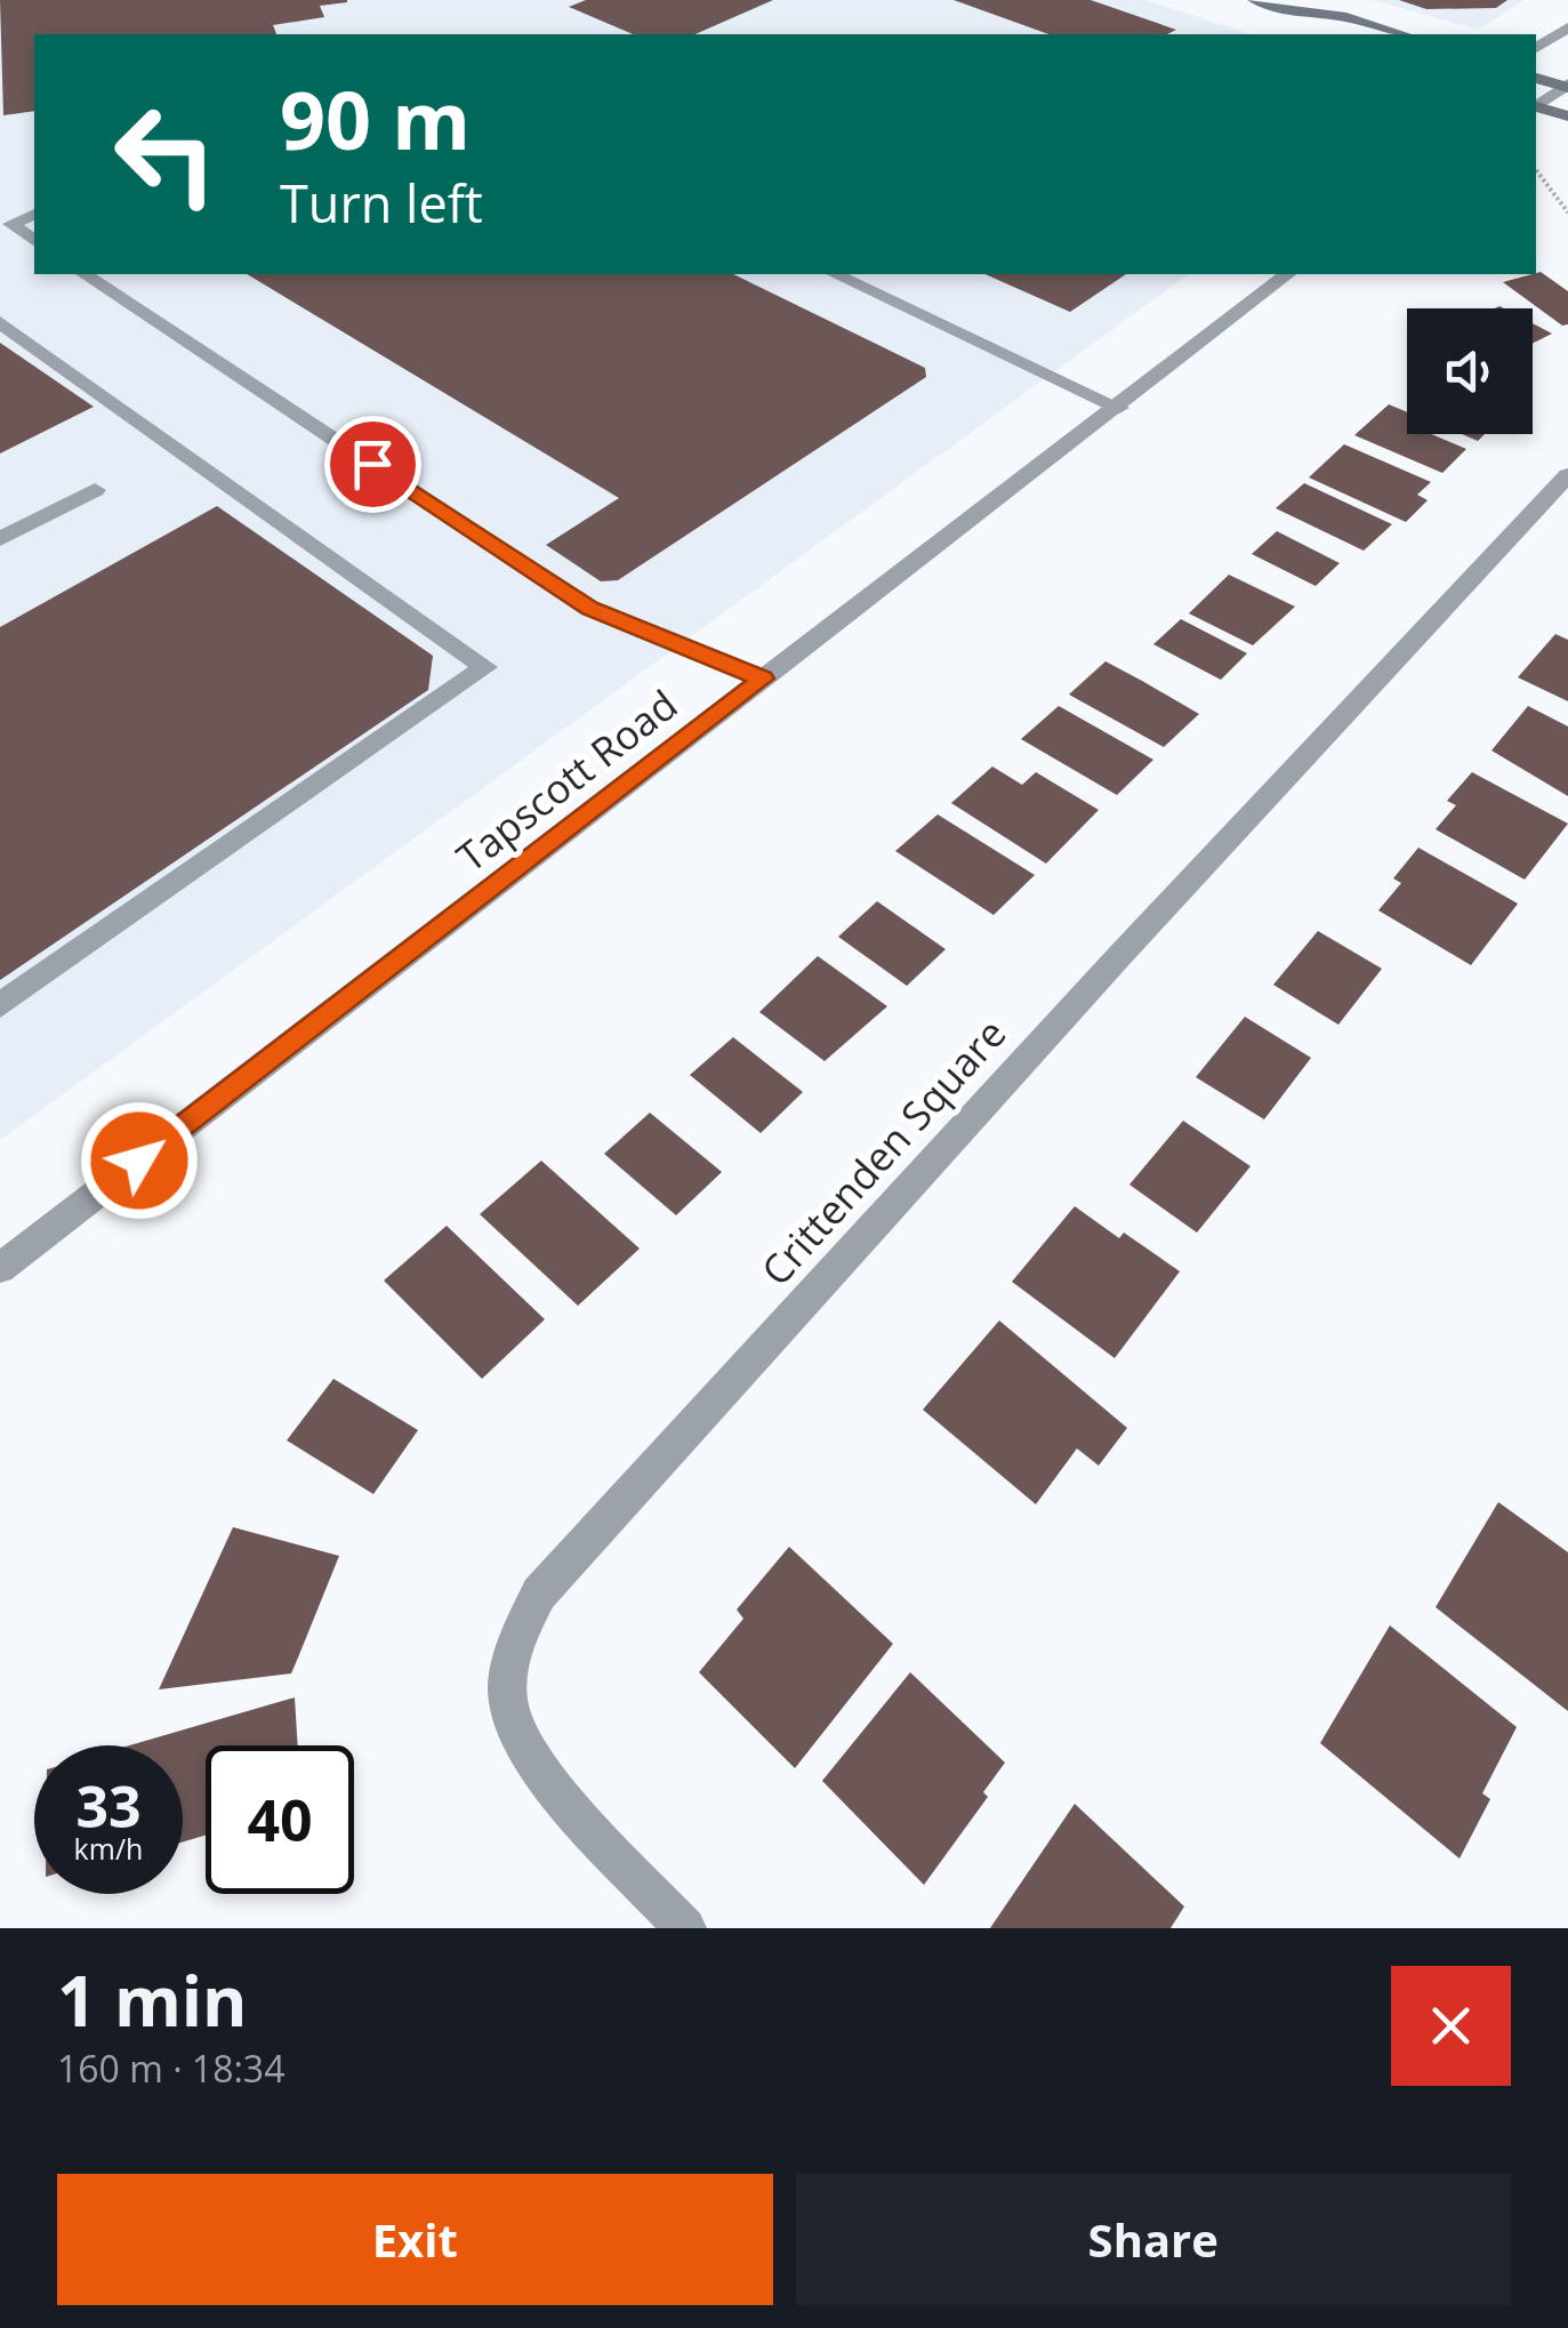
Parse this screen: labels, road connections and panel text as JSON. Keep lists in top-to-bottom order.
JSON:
{
  "streets": {
    "street": ["Tapscott Road", "Crittenden Square"]
  },
  "page": {
    "turn": ["90 m", "Turn left"],
    "speed": "33 km/h",
    "limit": "40",
    "heading": ["1 min", "160 m · 18:34"],
    "buttons": ["Exit", "Share"]
  }
}
